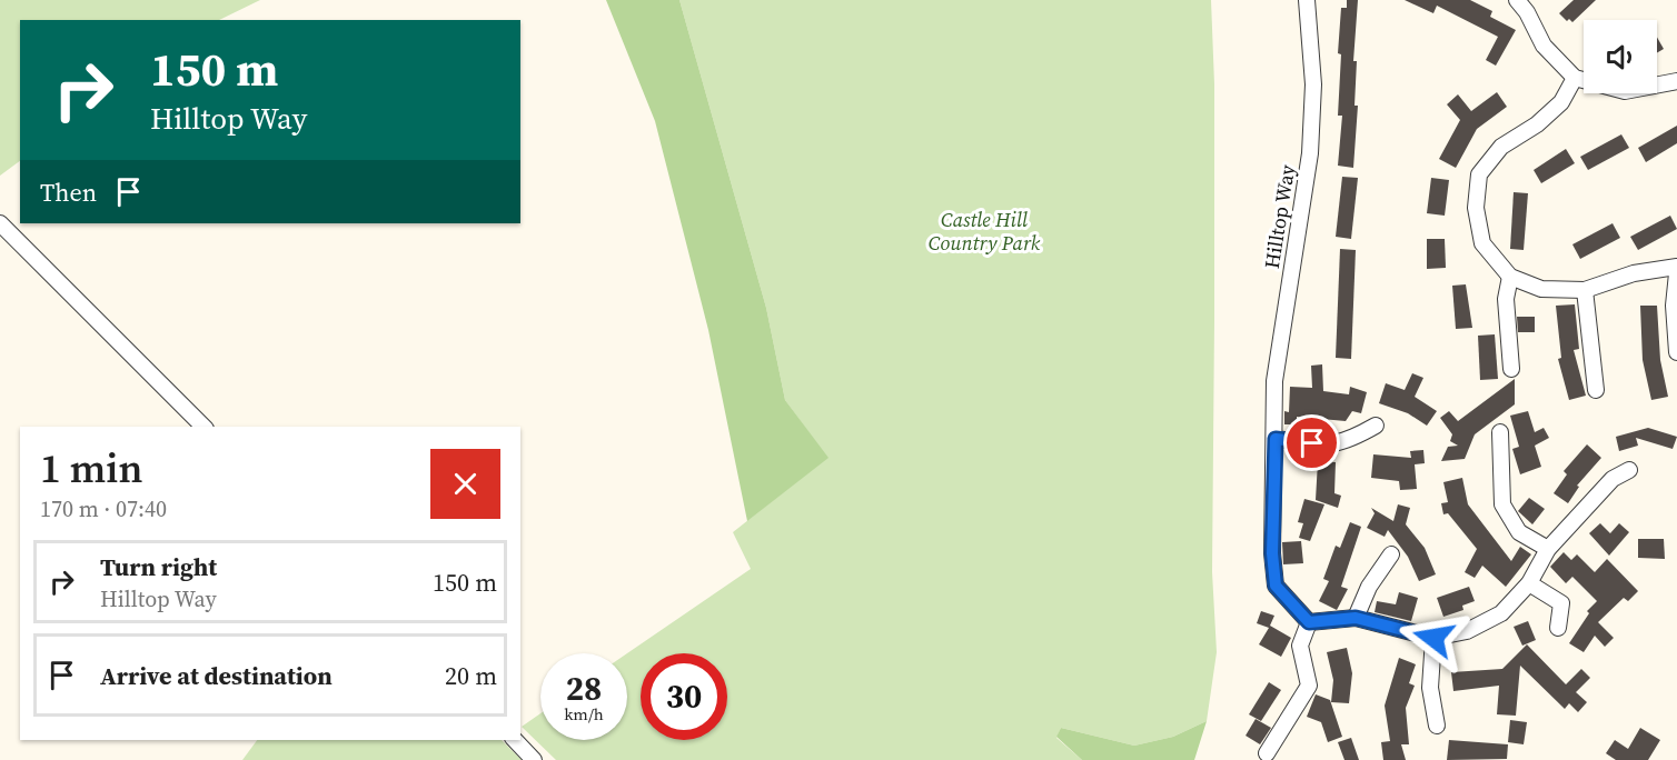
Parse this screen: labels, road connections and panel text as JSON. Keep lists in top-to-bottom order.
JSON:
{
  "streets": {
    "street": ["Hilltop Way"]
  },
  "parks": ["Castle Hill Country Park"],
  "page": {
    "turn": ["150 m", "Hilltop Way"],
    "then": "Then",
    "heading": ["1 min", "170 m · 07:40"],
    "list": [
      {
        "name": "Turn right",
        "note": "Hilltop Way",
        "value": "150 m"
      },
      {
        "name": "Arrive at destination",
        "value": "20 m"
      }
    ],
    "speed": "28 km/h",
    "limit": "30"
  }
}
